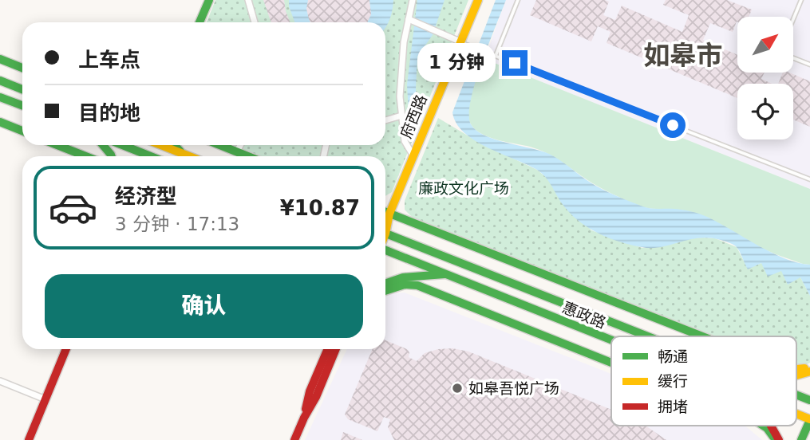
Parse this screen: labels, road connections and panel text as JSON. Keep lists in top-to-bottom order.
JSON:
{
  "streets": {
    "main road": ["府西路", "惠政路"]
  },
  "districts": ["如皋市"],
  "parks": ["廉政文化广场"],
  "places": ["如皋吾悦广场"],
  "legend": ["畅通", "缓行", "拥堵"],
  "north": "top right",
  "page": {
    "banner": ["上车点", "目的地"],
    "bubble": "1 分钟",
    "list": [
      {
        "name": "经济型",
        "note": "3 分钟 · 17:13",
        "value": "¥10.87"
      }
    ],
    "buttons": "确认"
  }
}
